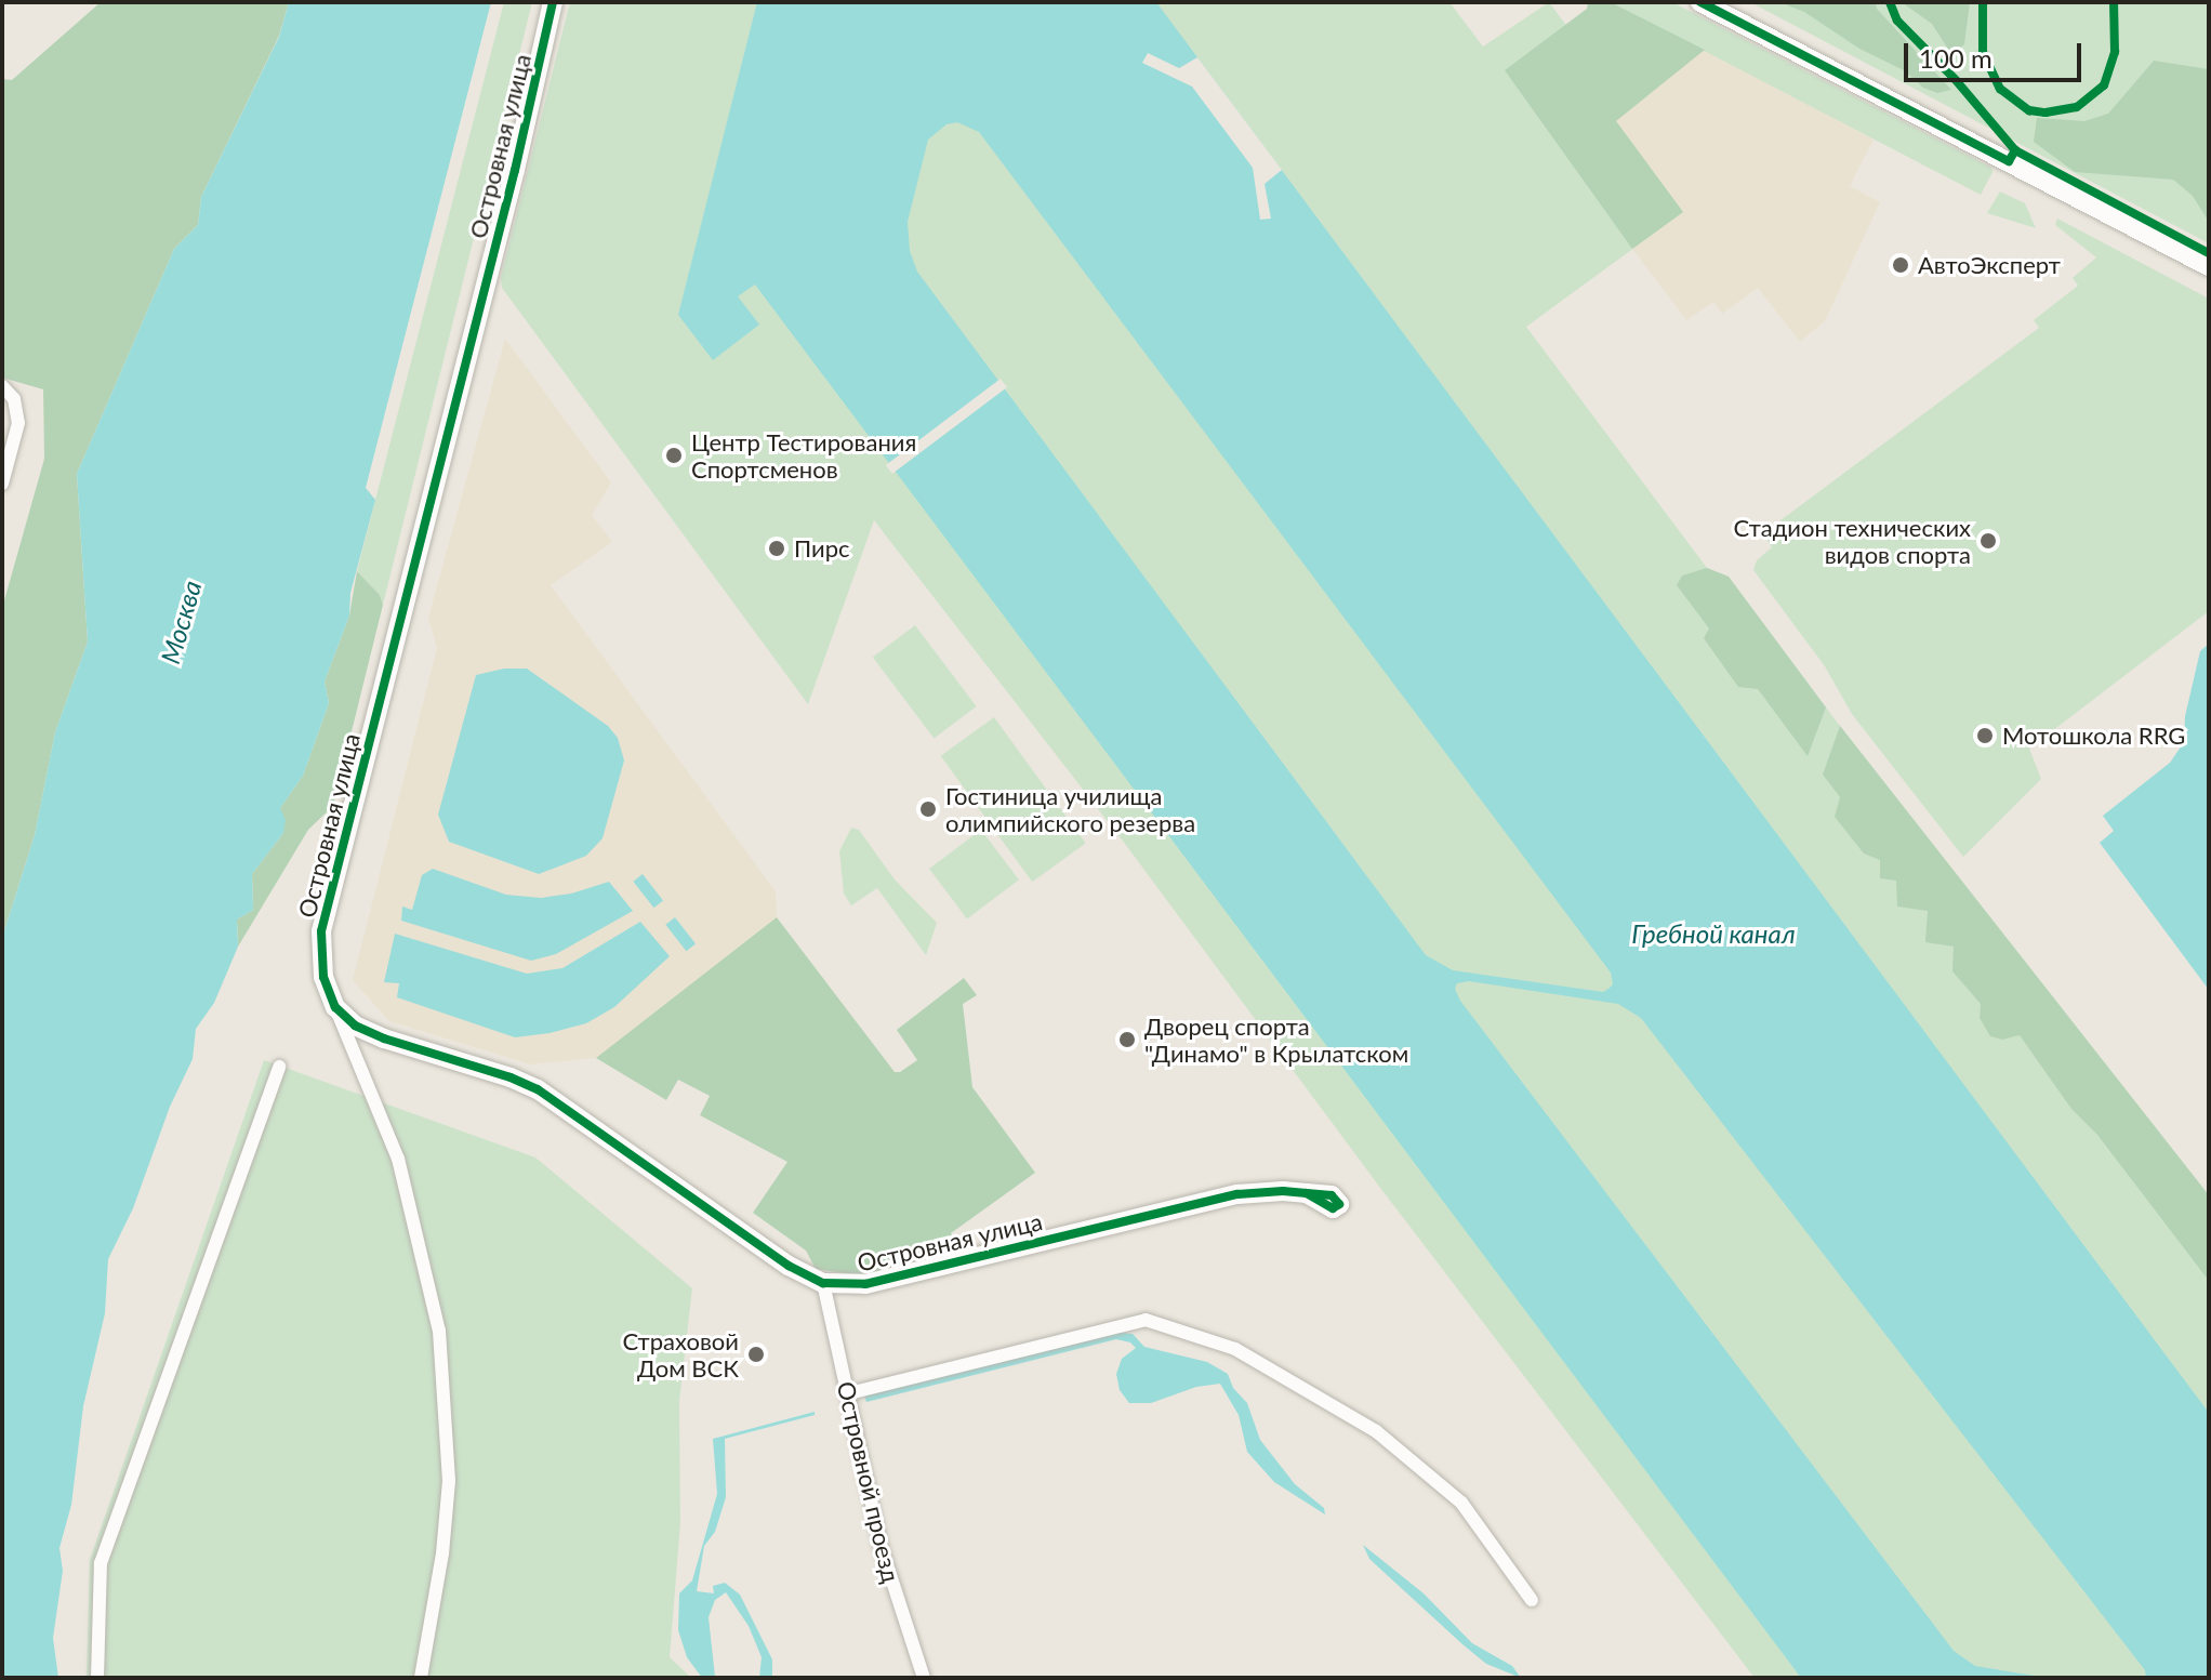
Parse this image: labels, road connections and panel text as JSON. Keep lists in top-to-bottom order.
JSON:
{
  "streets": {
    "street": ["Островная улица", "Островной проезд"]
  },
  "crossings": [
    ["Островная улица", "Островной проезд"]
  ],
  "water": ["Москва", "Гребной канал"],
  "places": [
    "АвтоЭксперт",
    "Центр Тестирования Спортсменов",
    "Стадион технических видов спорта",
    "Пирс",
    "Мотошкола RRG",
    "Гостиница училища олимпийского резерва",
    "Дворец спорта \"Динамо\" в Крылатском",
    "Страховой Дом ВСК"
  ],
  "scale_bar": "100 m"
}
